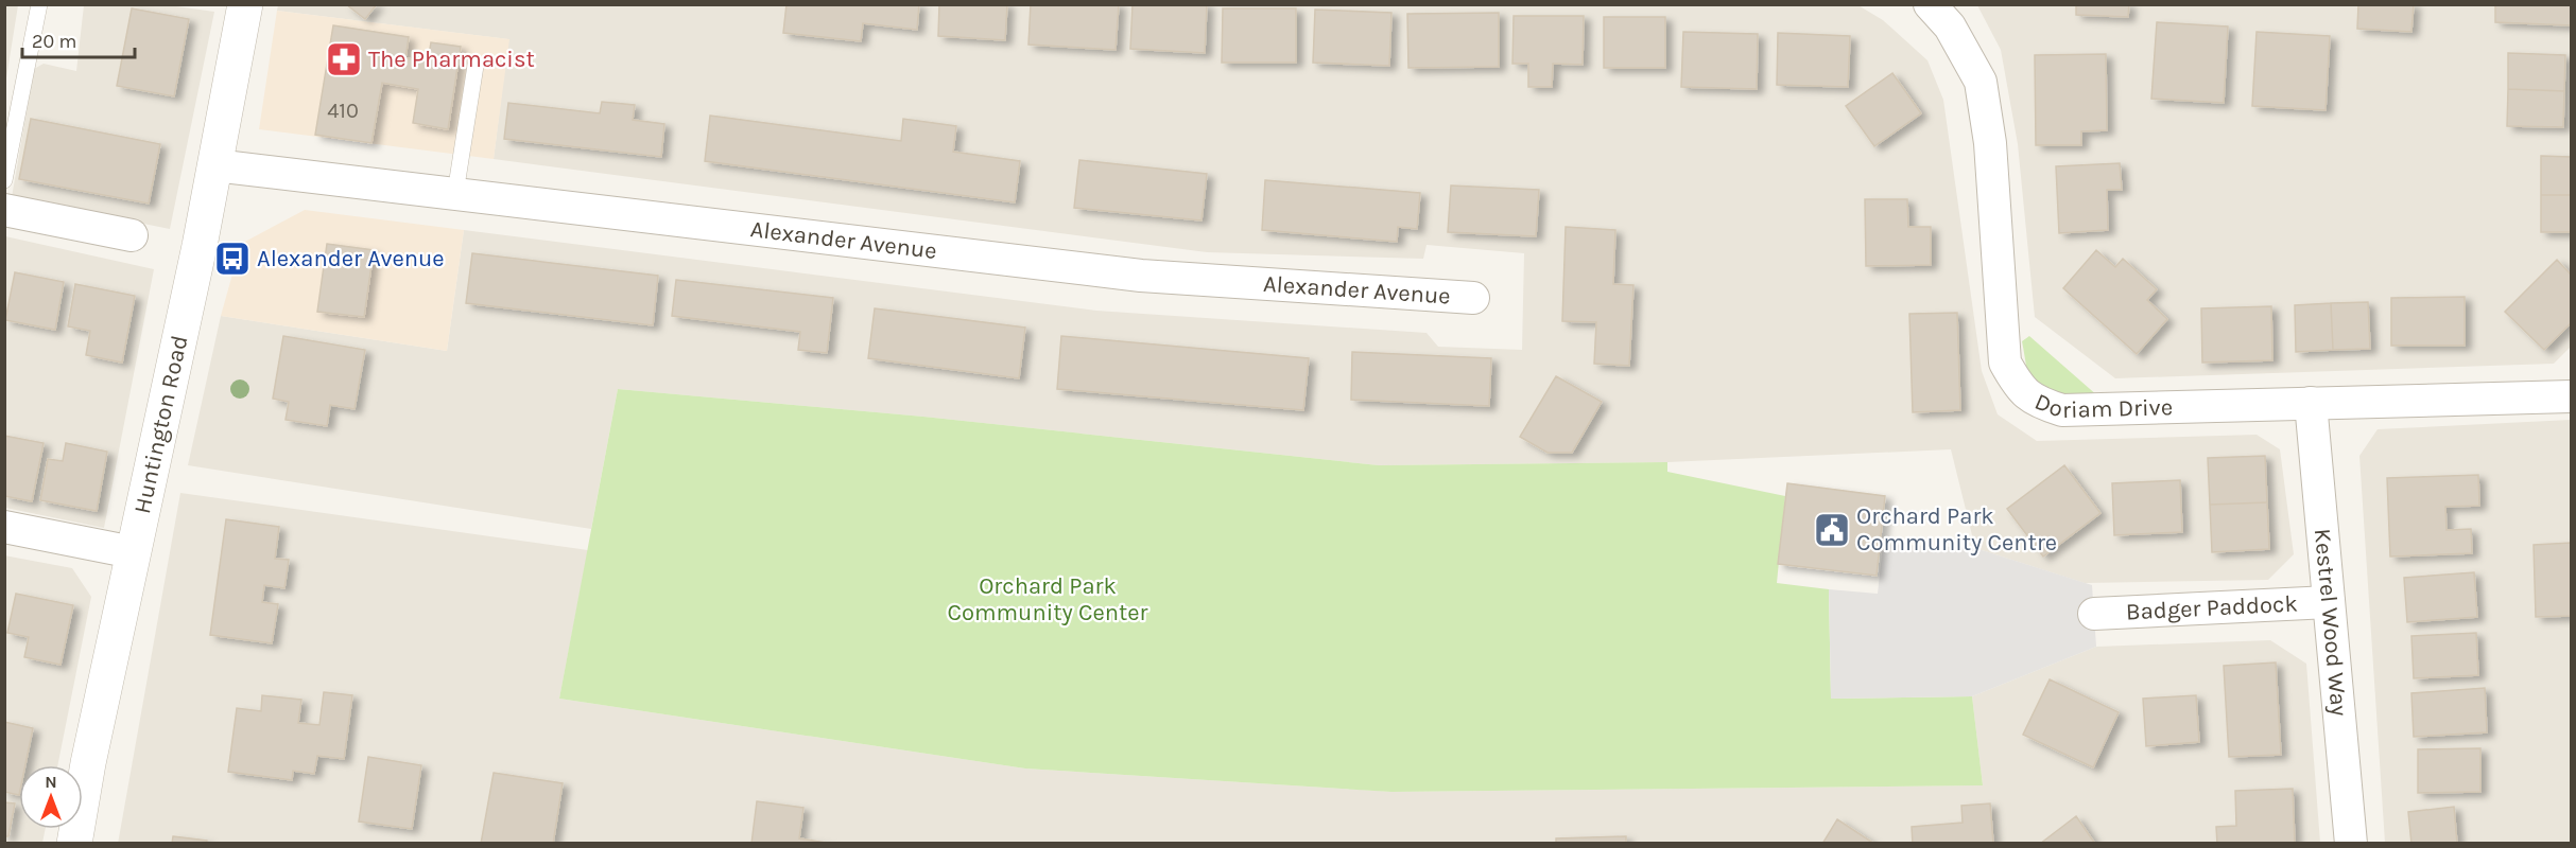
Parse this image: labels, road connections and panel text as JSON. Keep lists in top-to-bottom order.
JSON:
{
  "streets": {
    "street": [
      "Alexander Avenue",
      "Doriam Drive",
      "Huntington Road",
      "Badger Paddock",
      "Kestrel Wood Way"
    ]
  },
  "crossings": [
    ["Alexander Avenue", "Huntington Road"],
    ["Doriam Drive", "Kestrel Wood Way"],
    ["Badger Paddock", "Kestrel Wood Way"]
  ],
  "parks": ["Orchard Park Community Center"],
  "places": {
    "pharmacy": ["The Pharmacist"],
    "bus stop": ["Alexander Avenue"],
    "public building": ["Orchard Park Community Centre"]
  },
  "house_numbers": ["410"],
  "scale_bar": "20 m",
  "north": "top"
}
